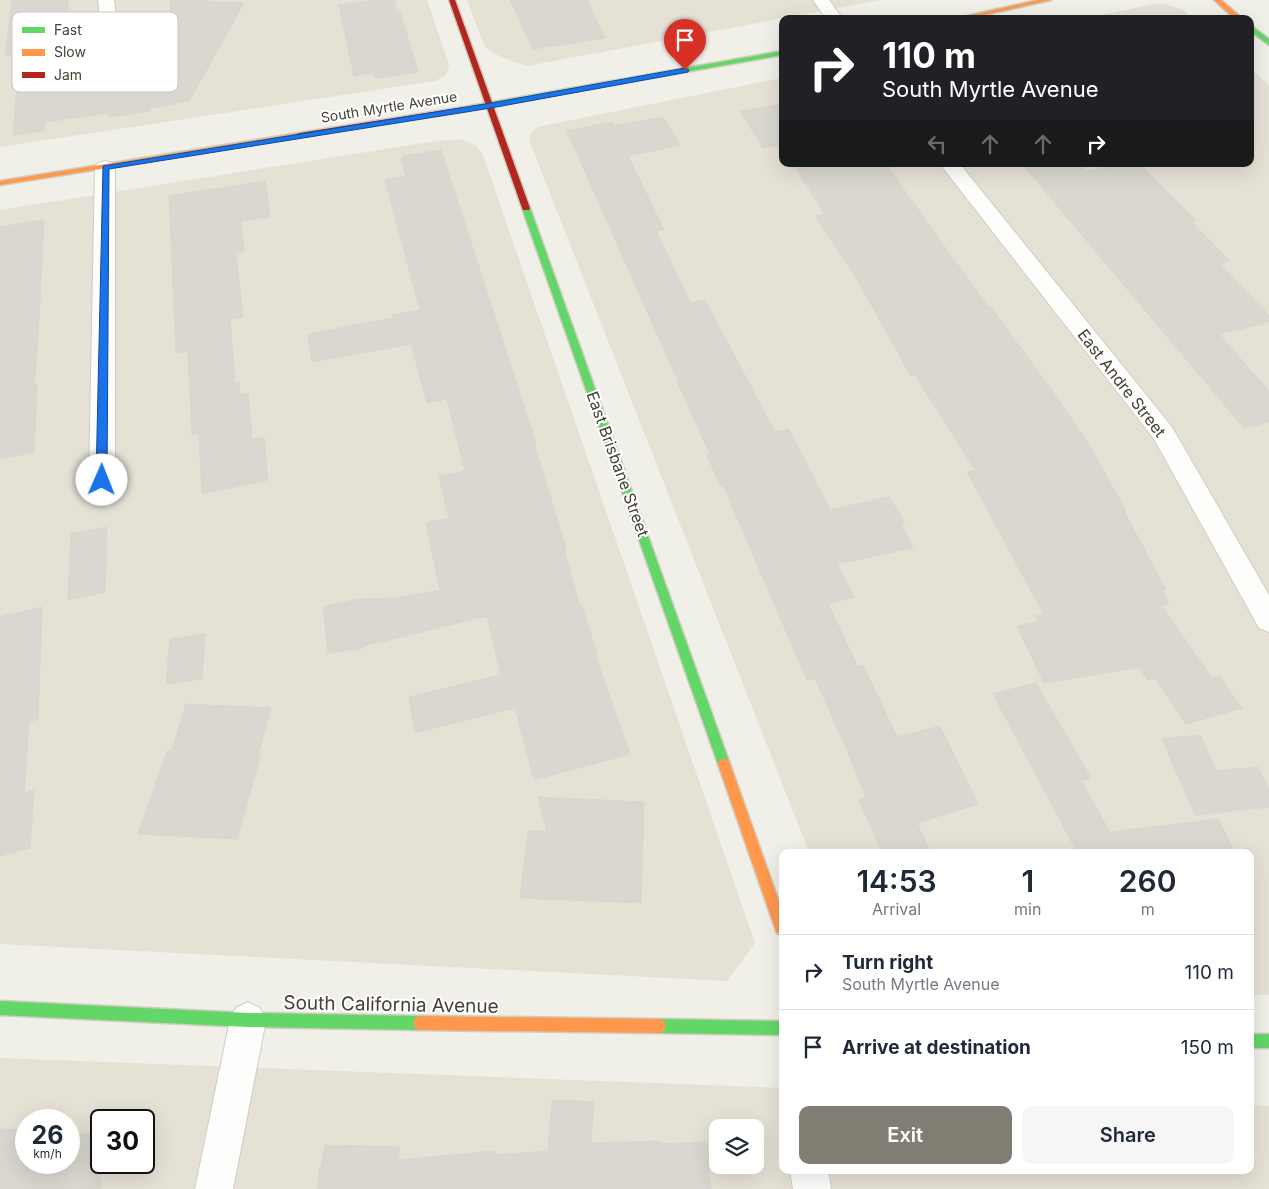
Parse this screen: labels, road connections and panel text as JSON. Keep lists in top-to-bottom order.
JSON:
{
  "streets": {
    "street": [
      "South Myrtle Avenue",
      "East Andre Street",
      "East Brisbane Street",
      "South California Avenue"
    ]
  },
  "crossings": [
    ["South Myrtle Avenue", "East Brisbane Street"]
  ],
  "legend": ["Fast", "Slow", "Jam"],
  "page": {
    "turn": ["110 m", "South Myrtle Avenue"],
    "eta": [
      "14:53",
      "Arrival",
      "1",
      "min",
      "260",
      "m"
    ],
    "list": [
      {
        "name": "Turn right",
        "note": "South Myrtle Avenue",
        "value": "110 m"
      },
      {
        "name": "Arrive at destination",
        "value": "150 m"
      }
    ],
    "buttons": ["Exit", "Share"],
    "speed": "26 km/h",
    "limit": "30"
  }
}
